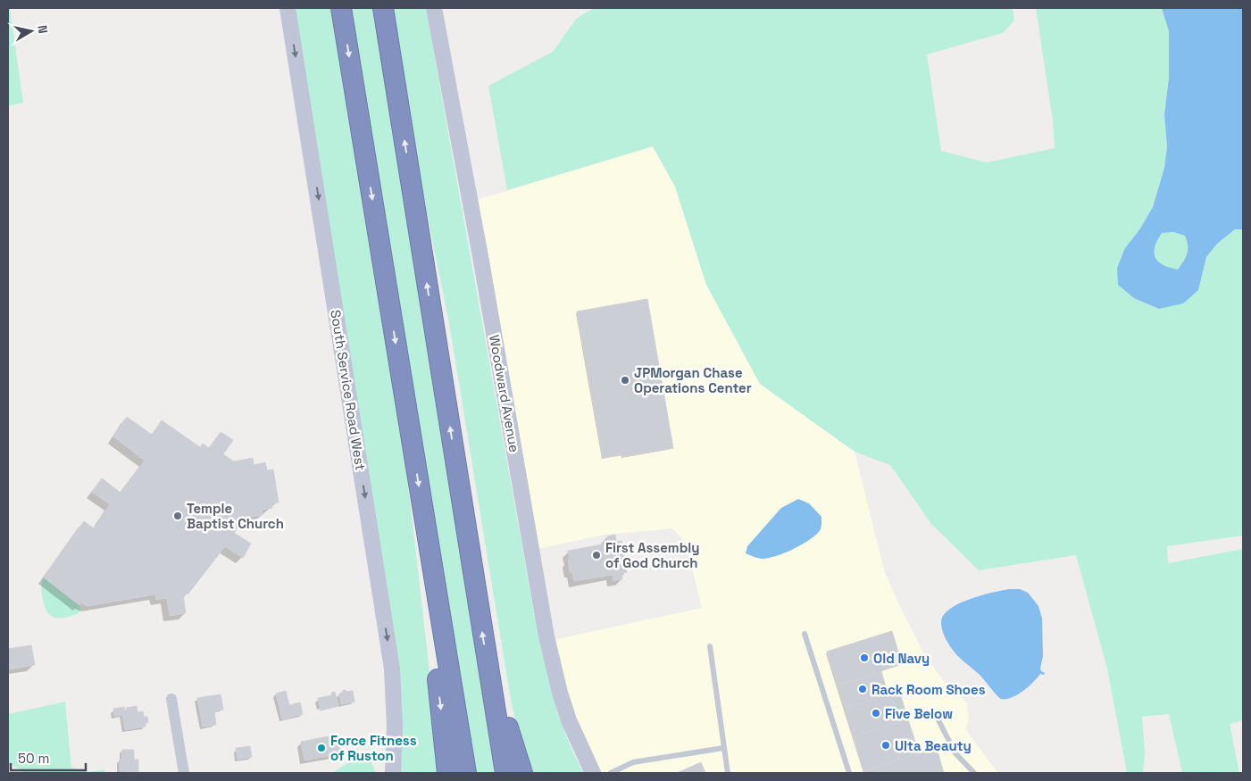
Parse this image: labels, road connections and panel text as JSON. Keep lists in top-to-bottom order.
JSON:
{
  "streets": {
    "main road": ["South Service Road West", "Woodward Avenue"]
  },
  "one_way": ["South Service Road West"],
  "places": [
    "JPMorgan Chase Operations Center",
    "Temple Baptist Church",
    "First Assembly of God Church",
    "Old Navy",
    "Rack Room Shoes",
    "Five Below",
    "Ulta Beauty",
    "Force Fitness of Ruston"
  ],
  "scale_bar": "50 m",
  "north": "right"
}
